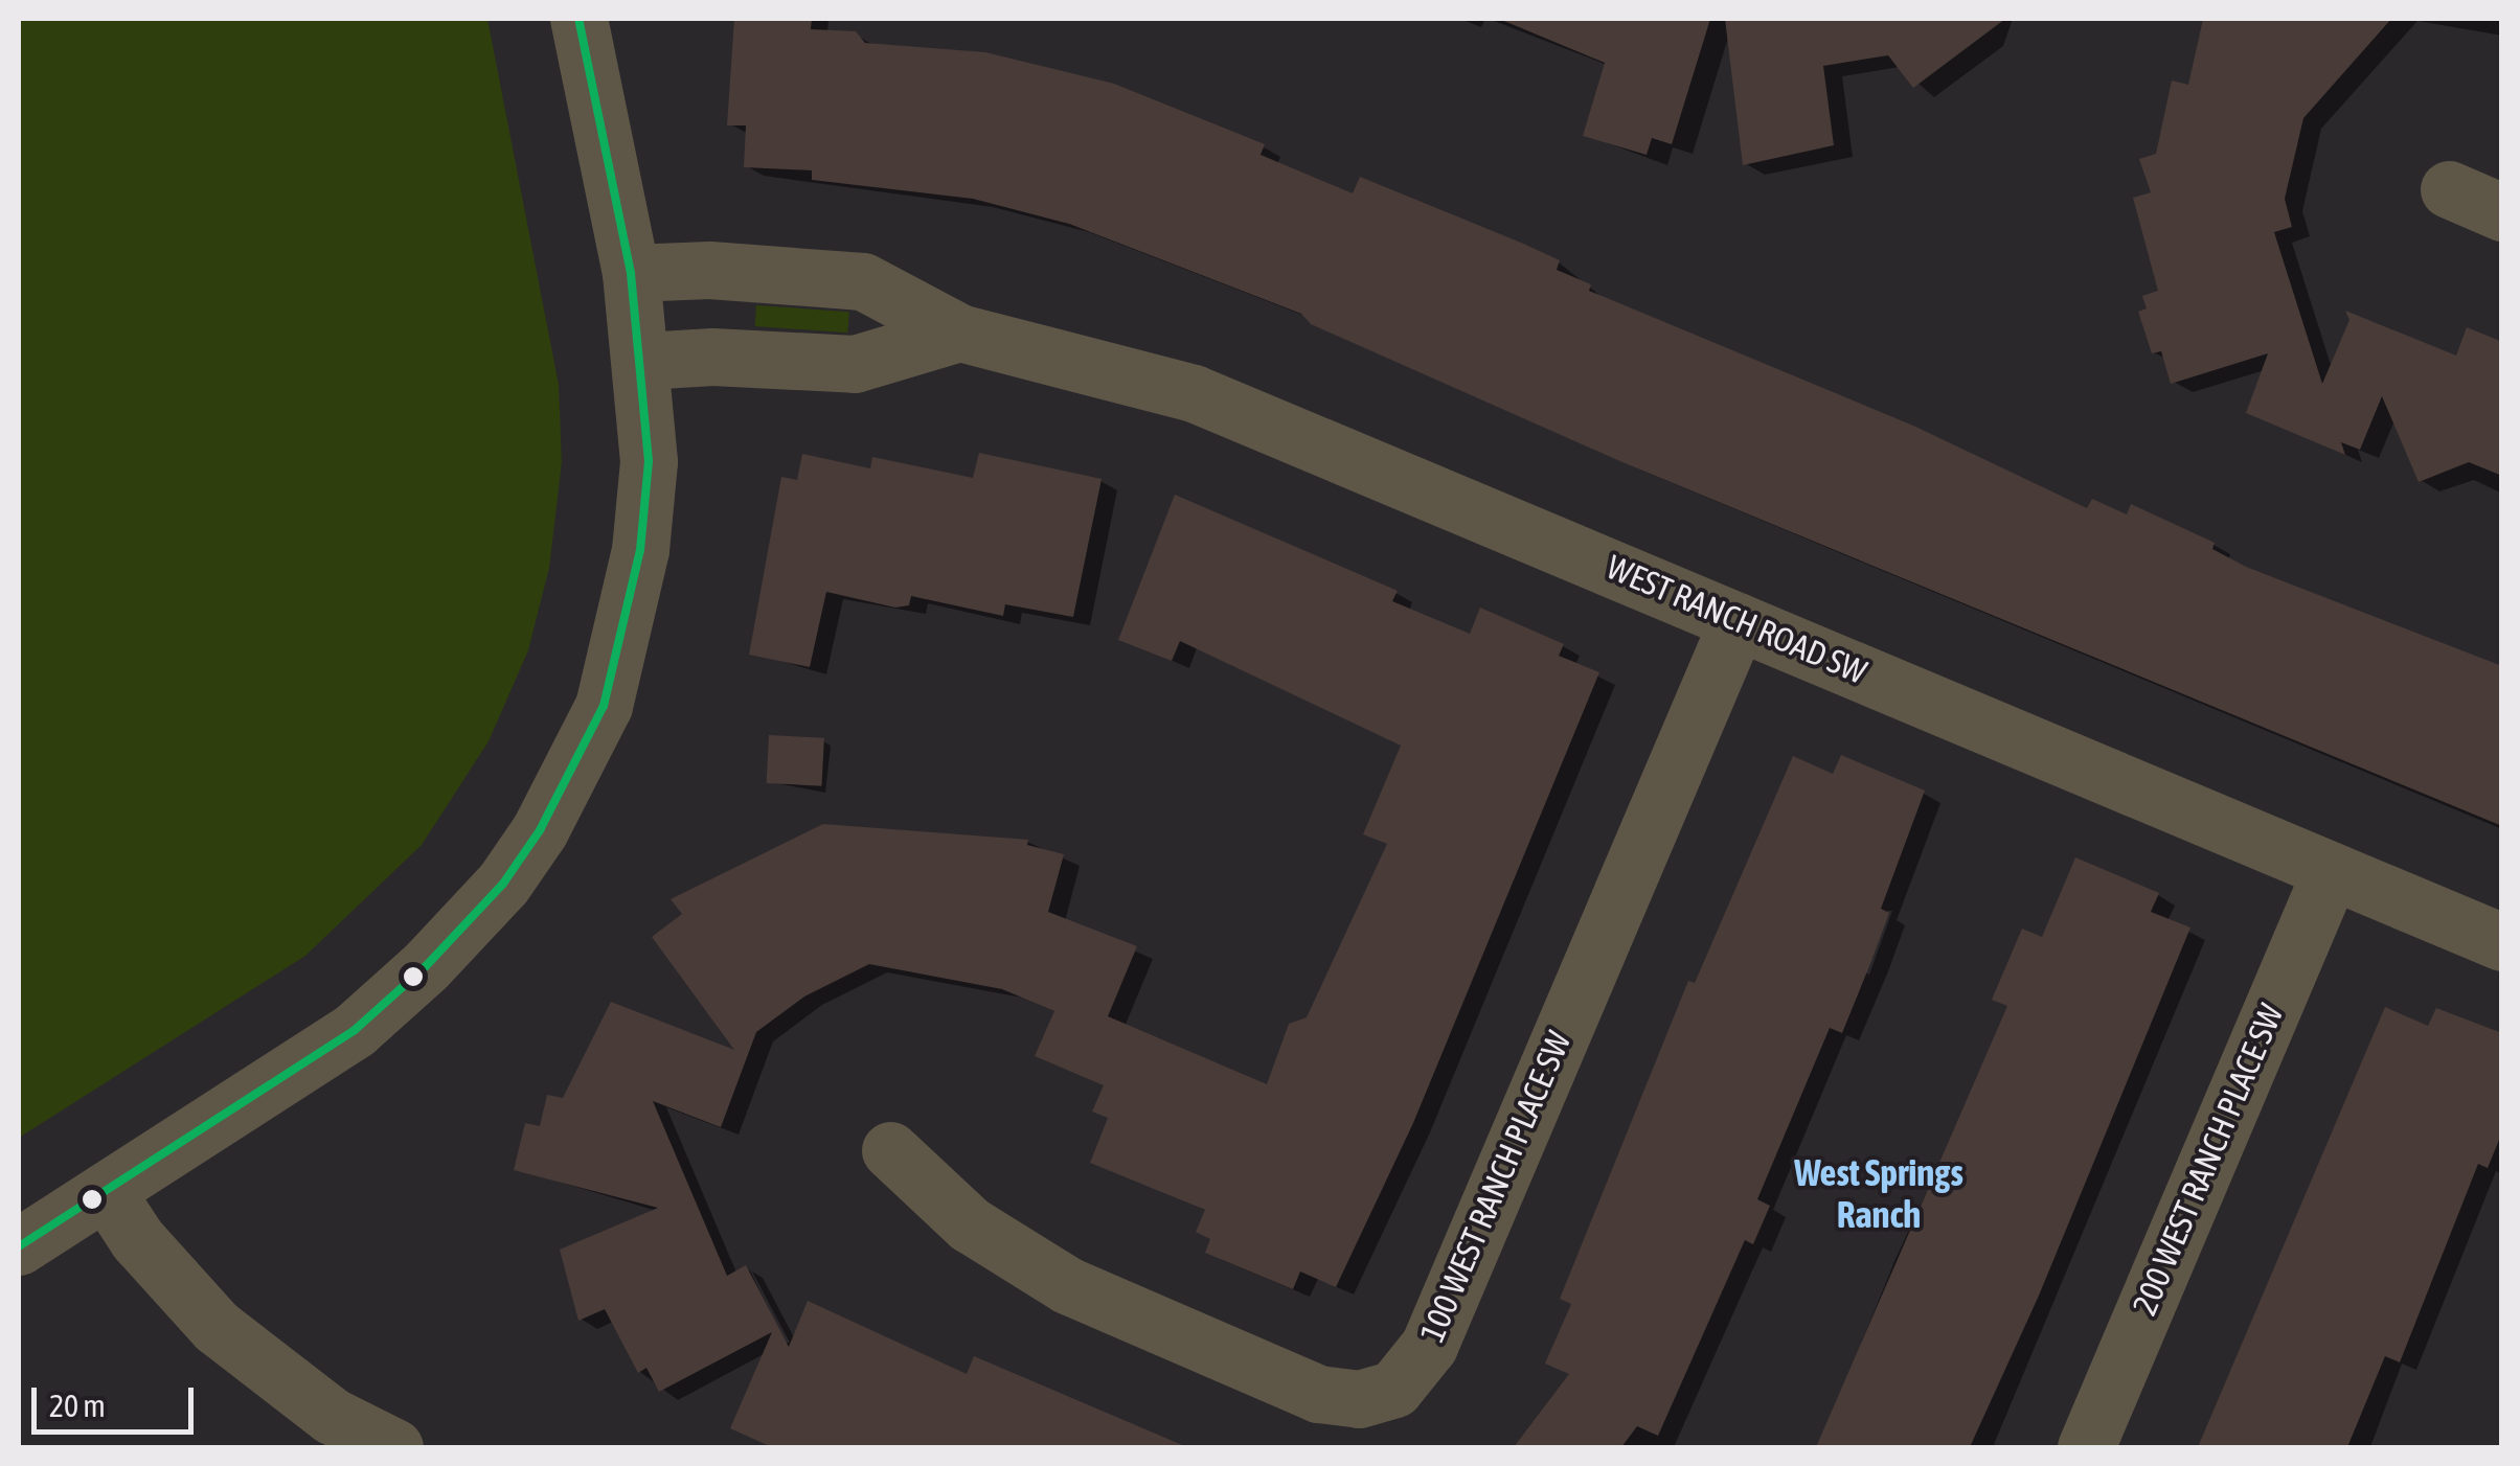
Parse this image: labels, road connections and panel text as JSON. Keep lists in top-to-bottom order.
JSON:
{
  "streets": {
    "street": ["WEST RANCH ROAD SW", "200 WEST RANCH PLACE SW", "100 WEST RANCH PLACE SW"]
  },
  "crossings": [
    ["WEST RANCH ROAD SW", "200 WEST RANCH PLACE SW"],
    ["WEST RANCH ROAD SW", "100 WEST RANCH PLACE SW"]
  ],
  "districts": ["West Springs Ranch"],
  "scale_bar": "20 m"
}
